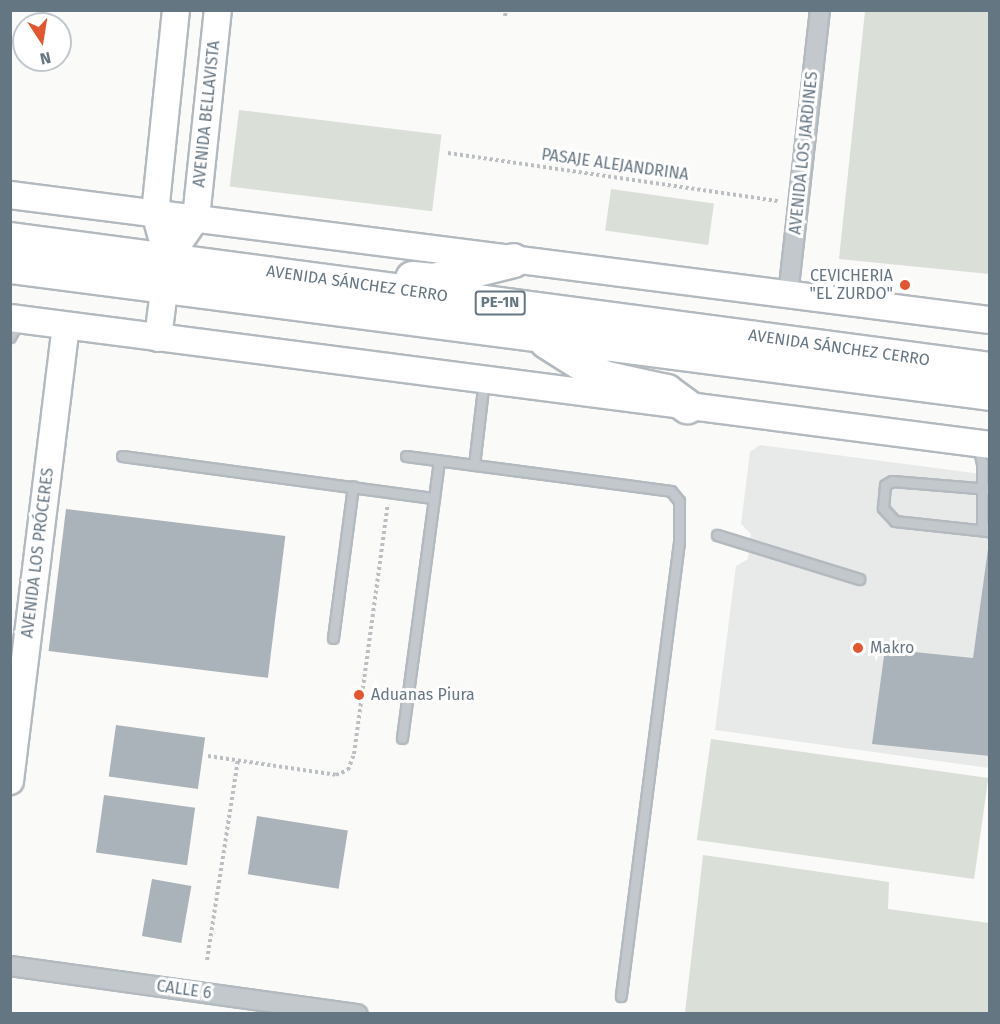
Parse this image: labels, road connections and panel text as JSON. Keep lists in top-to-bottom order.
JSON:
{
  "streets": {
    "highway": ["AVENIDA SÁNCHEZ CERRO", "PE-1N"],
    "main road": ["AVENIDA BELLAVISTA", "AVENIDA LOS PRÓCERES"],
    "street": ["AVENIDA LOS JARDINES", "CALLE 6"],
    "path": ["PASAJE ALEJANDRINA"]
  },
  "places": ["CEVICHERIA \"EL ZURDO\"", "Makro", "Aduanas Piura"],
  "north": "bottom"
}
